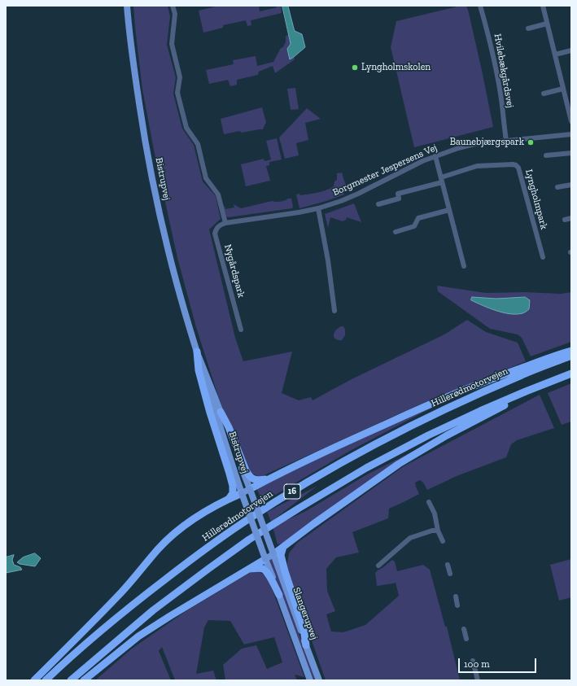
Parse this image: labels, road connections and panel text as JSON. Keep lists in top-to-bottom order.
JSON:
{
  "streets": {
    "highway": ["Hillerødmotorvejen", "16"],
    "main road": ["Bistrupvej", "Slangerupvej"],
    "street": [
      "Hvilebækgårdsvej",
      "Borgmester Jespersens Vej",
      "Lyngholmpark",
      "Nygårdspark"
    ]
  },
  "crossings": [
    ["Hvilebækgårdsvej", "Borgmester Jespersens Vej"],
    ["Borgmester Jespersens Vej", "Nygårdspark"],
    ["Bistrupvej", "Slangerupvej"]
  ],
  "places": ["Lyngholmskolen", "Baunebjærgspark"],
  "scale_bar": "100 m"
}
